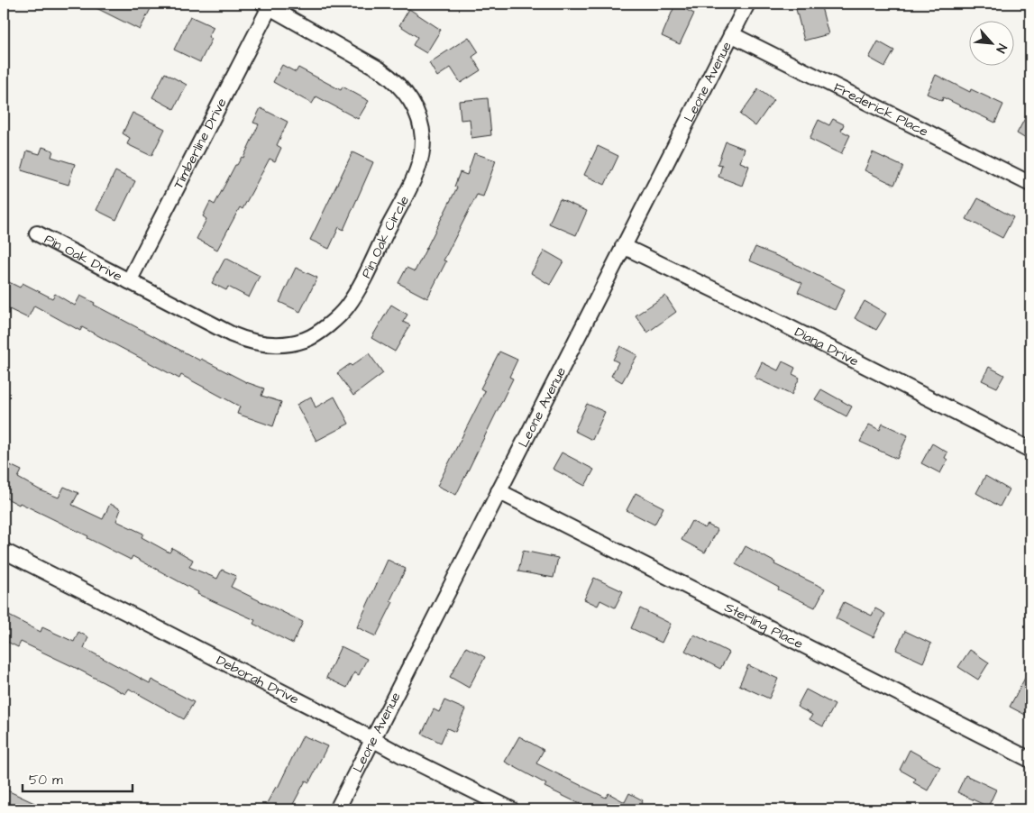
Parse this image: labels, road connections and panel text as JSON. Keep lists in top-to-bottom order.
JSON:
{
  "streets": {
    "street": [
      "Leone Avenue",
      "Frederick Place",
      "Timberline Drive",
      "Pin Oak Circle",
      "Pin Oak Drive",
      "Diana Drive",
      "Sterling Place",
      "Deborah Drive"
    ]
  },
  "crossings": [
    ["Leone Avenue", "Frederick Place"],
    ["Leone Avenue", "Diana Drive"],
    ["Leone Avenue", "Sterling Place"],
    ["Leone Avenue", "Deborah Drive"],
    ["Timberline Drive", "Pin Oak Circle"],
    ["Timberline Drive", "Pin Oak Drive"],
    ["Pin Oak Circle", "Pin Oak Drive"]
  ],
  "scale_bar": "50 m",
  "north": "bottom right"
}
